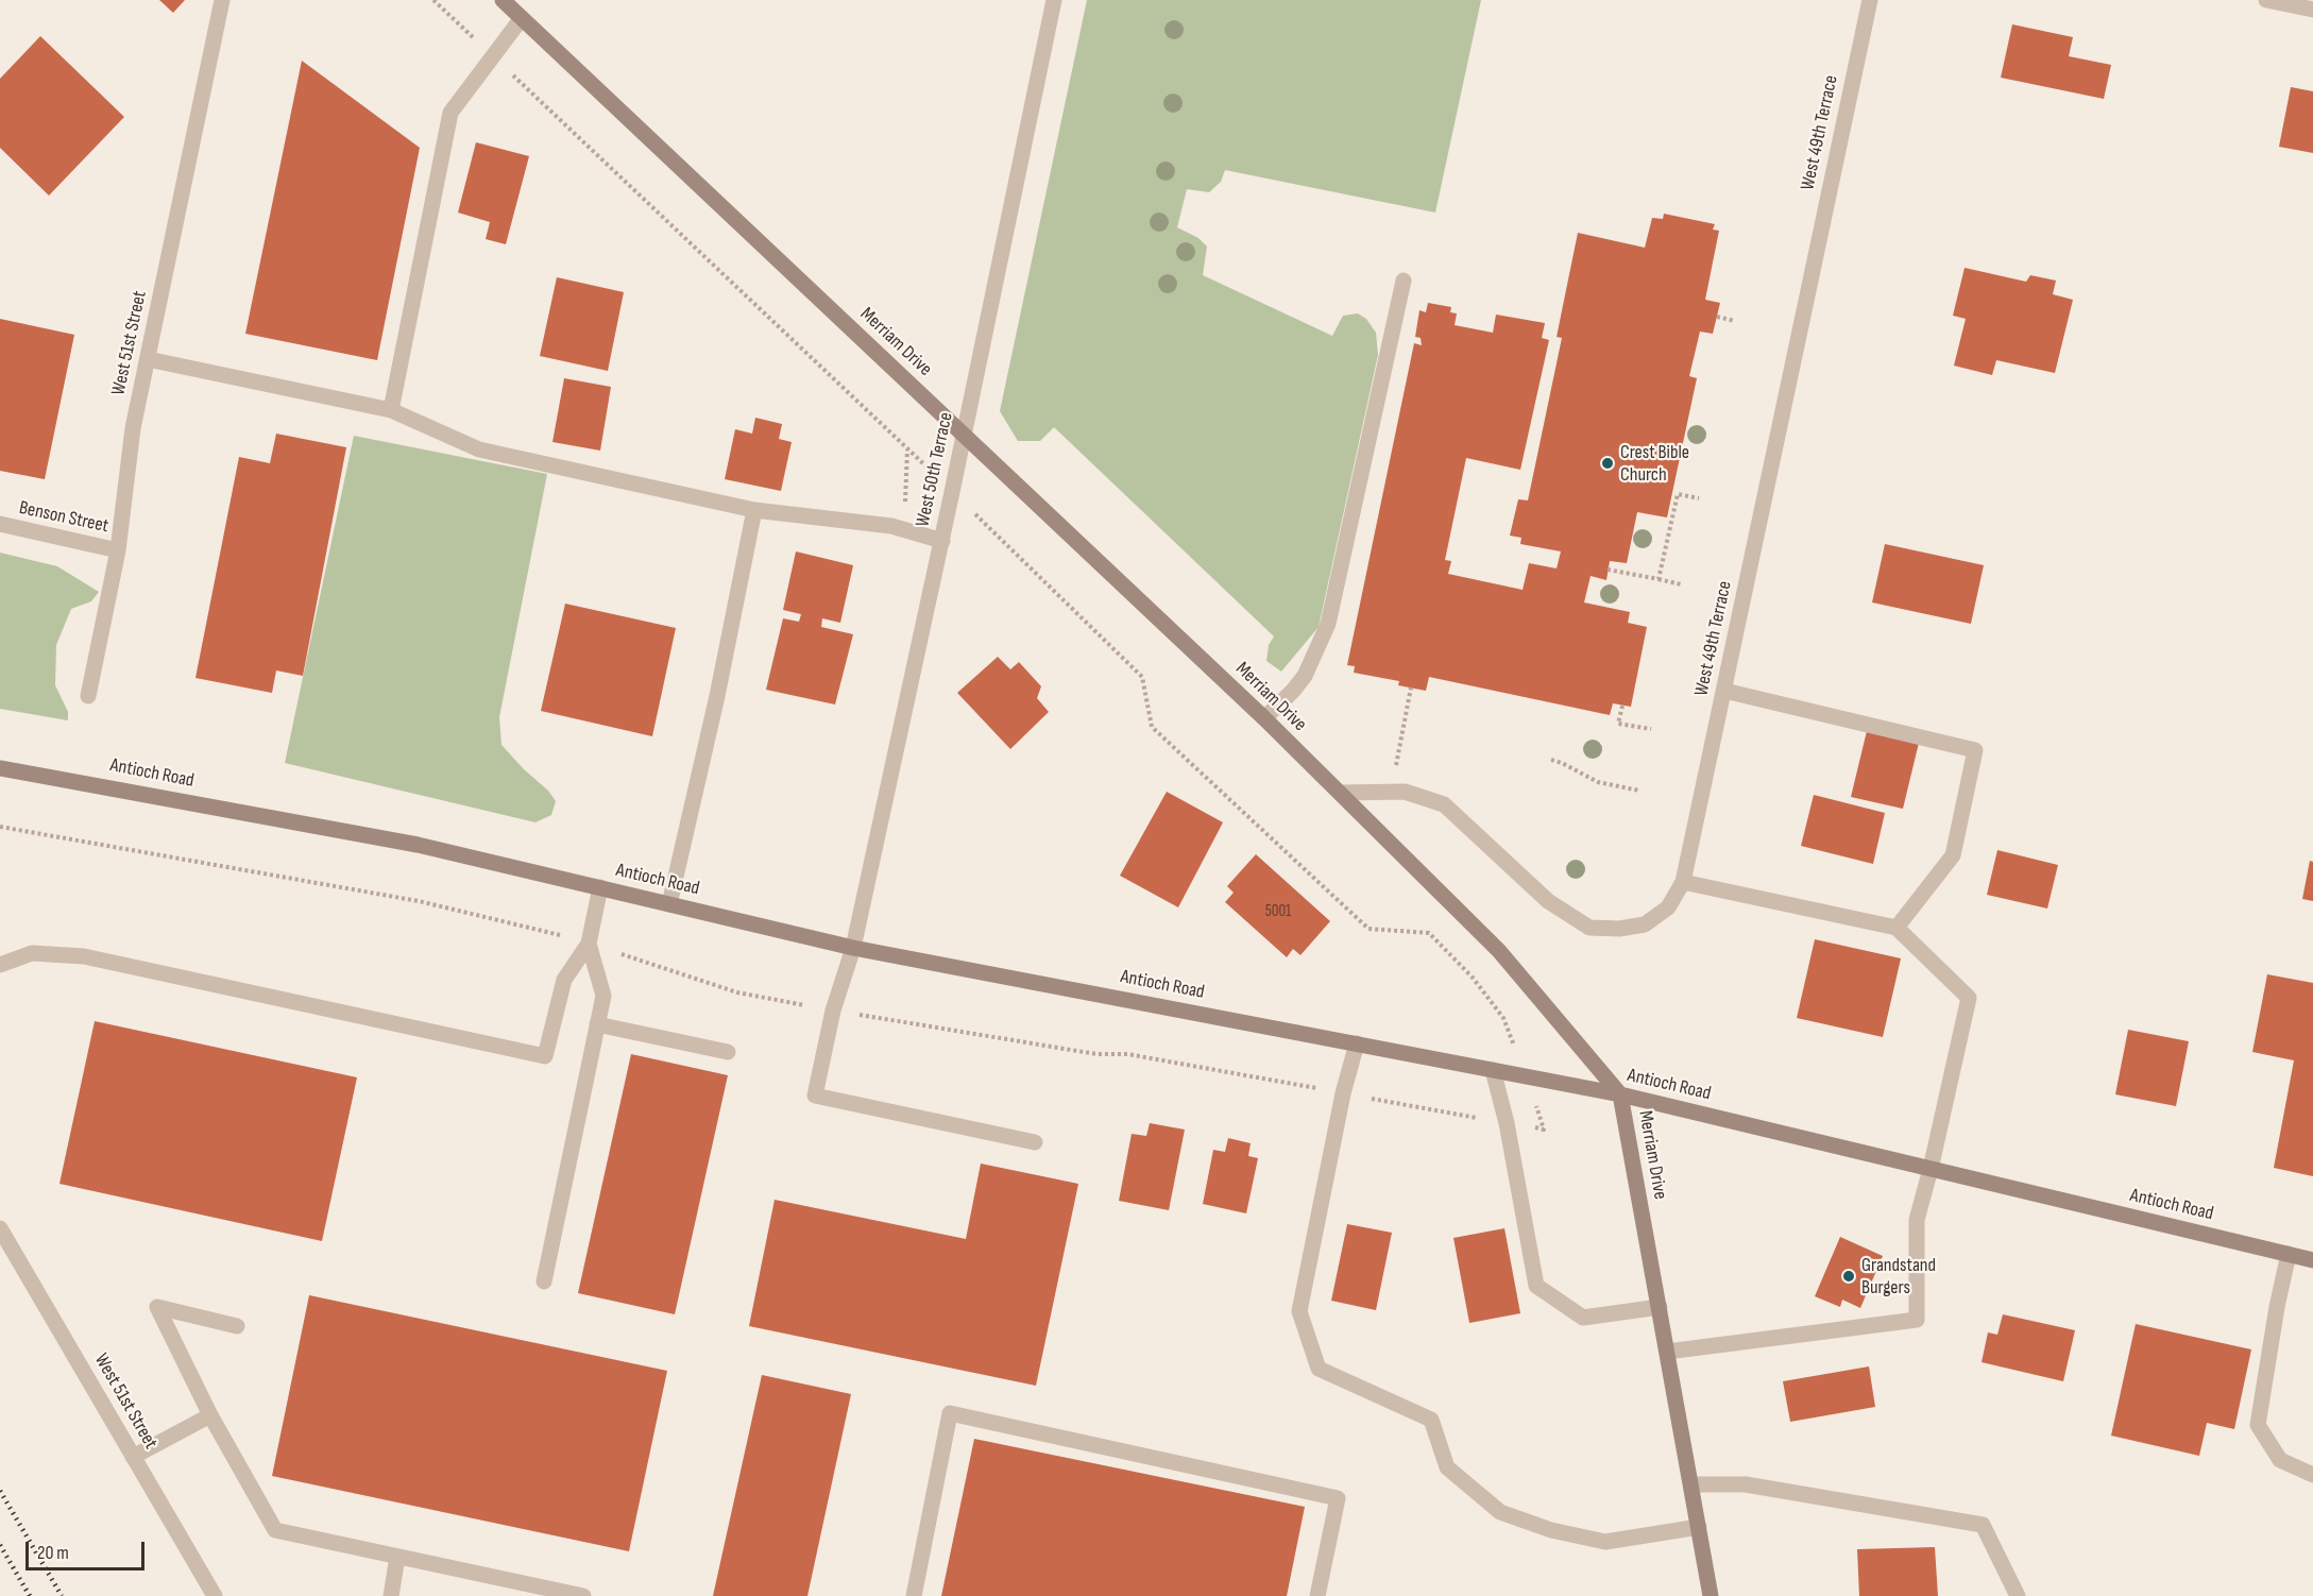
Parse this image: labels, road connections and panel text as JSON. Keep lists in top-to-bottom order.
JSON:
{
  "streets": {
    "main road": ["Merriam Drive", "Antioch Road"],
    "street": [
      "West 49th Terrace",
      "West 51st Street",
      "West 50th Terrace",
      "Benson Street"
    ]
  },
  "crossings": [
    ["West 49th Terrace", "Merriam Drive"],
    ["Merriam Drive", "West 50th Terrace"],
    ["Merriam Drive", "Antioch Road"],
    ["West 51st Street", "Benson Street"],
    ["West 50th Terrace", "Antioch Road"]
  ],
  "places": ["Crest Bible Church", "Grandstand Burgers"],
  "house_numbers": ["5001"],
  "scale_bar": "20 m"
}
